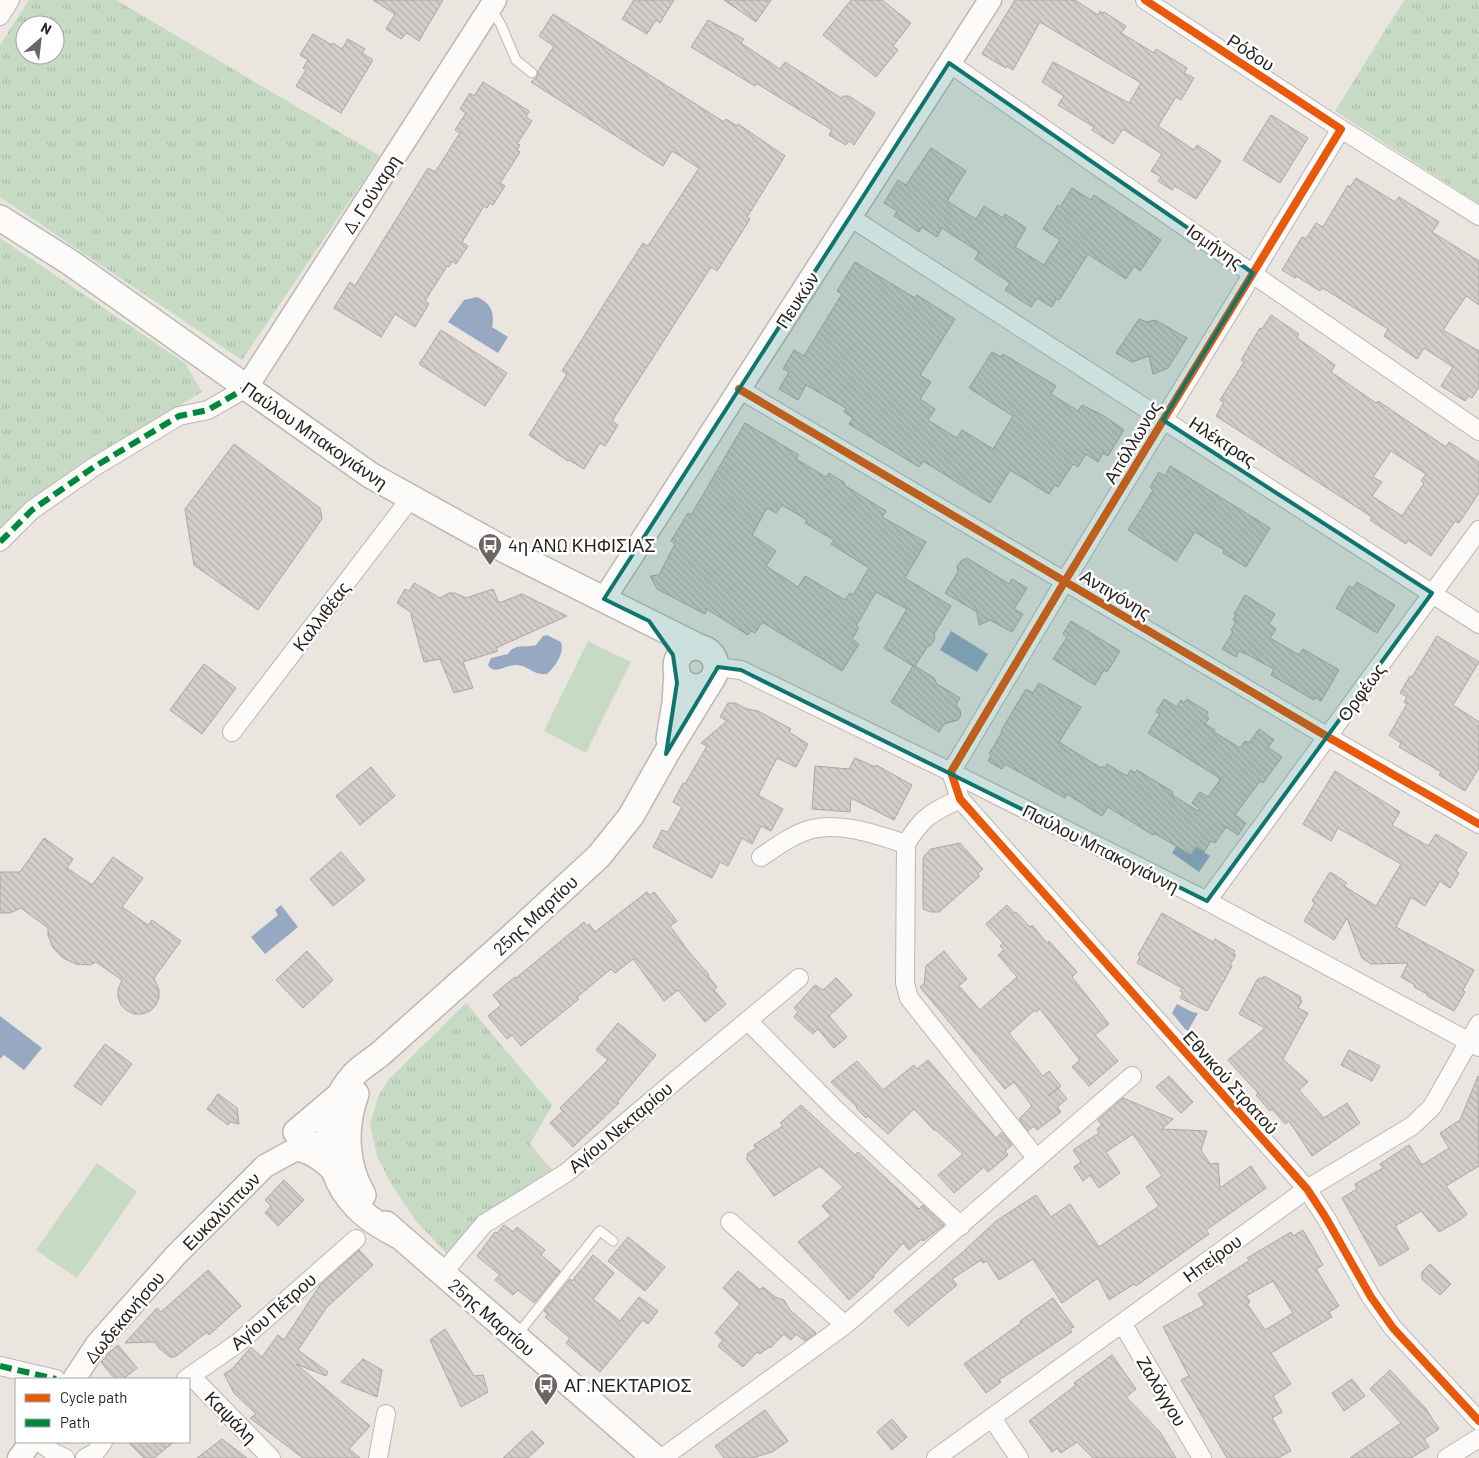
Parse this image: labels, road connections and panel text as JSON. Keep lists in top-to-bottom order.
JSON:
{
  "streets": {
    "main road": ["Παύλου Μπακογιάννη", "25ης Μαρτίου"],
    "street": [
      "Ρόδου",
      "Δ. Γούναρη",
      "Ισμήνης",
      "Πευκών",
      "Ηλέκτρας",
      "Απόλλωνος",
      "Αντιγόνης",
      "Καλλιθέας",
      "Ορφέως",
      "Εθνικού Στρατού",
      "Αγίου Νεκταρίου",
      "Ευκαλύπτων",
      "Ηπείρου",
      "Αγίου Πέτρου",
      "Δωδεκανήσου",
      "Ζαλόγγου",
      "Καψάλη"
    ]
  },
  "crossings": [
    ["Ρόδου", "Απόλλωνος"],
    ["Δ. Γούναρη", "Παύλου Μπακογιάννη"],
    ["Ισμήνης", "Πευκών"],
    ["Ισμήνης", "Απόλλωνος"],
    ["Πευκών", "Παύλου Μπακογιάννη"],
    ["Πευκών", "Ηλέκτρας"],
    ["Πευκών", "Αντιγόνης"],
    ["Παύλου Μπακογιάννη", "Απόλλωνος"],
    ["Παύλου Μπακογιάννη", "Καλλιθέας"],
    ["Παύλου Μπακογιάννη", "Ορφέως"],
    ["Παύλου Μπακογιάννη", "25ης Μαρτίου"],
    ["Παύλου Μπακογιάννη", "Εθνικού Στρατού"],
    ["Παύλου Μπακογιάννη", "Ηπείρου"],
    ["Ηλέκτρας", "Απόλλωνος"],
    ["Ηλέκτρας", "Ορφέως"],
    ["Απόλλωνος", "Αντιγόνης"],
    ["Απόλλωνος", "Εθνικού Στρατού"],
    ["Αντιγόνης", "Ορφέως"],
    ["25ης Μαρτίου", "Αγίου Νεκταρίου"],
    ["25ης Μαρτίου", "Ευκαλύπτων"],
    ["Εθνικού Στρατού", "Ηπείρου"],
    ["Ευκαλύπτων", "Δωδεκανήσου"],
    ["Ηπείρου", "Ζαλόγγου"]
  ],
  "places": {
    "bus stop": ["4η ΑΝΩ ΚΗΦΙΣΙΑΣ", "ΑΓ.ΝΕΚΤΑΡΙΟΣ"]
  },
  "legend": ["Cycle path", "Path"],
  "north": "top right"
}
